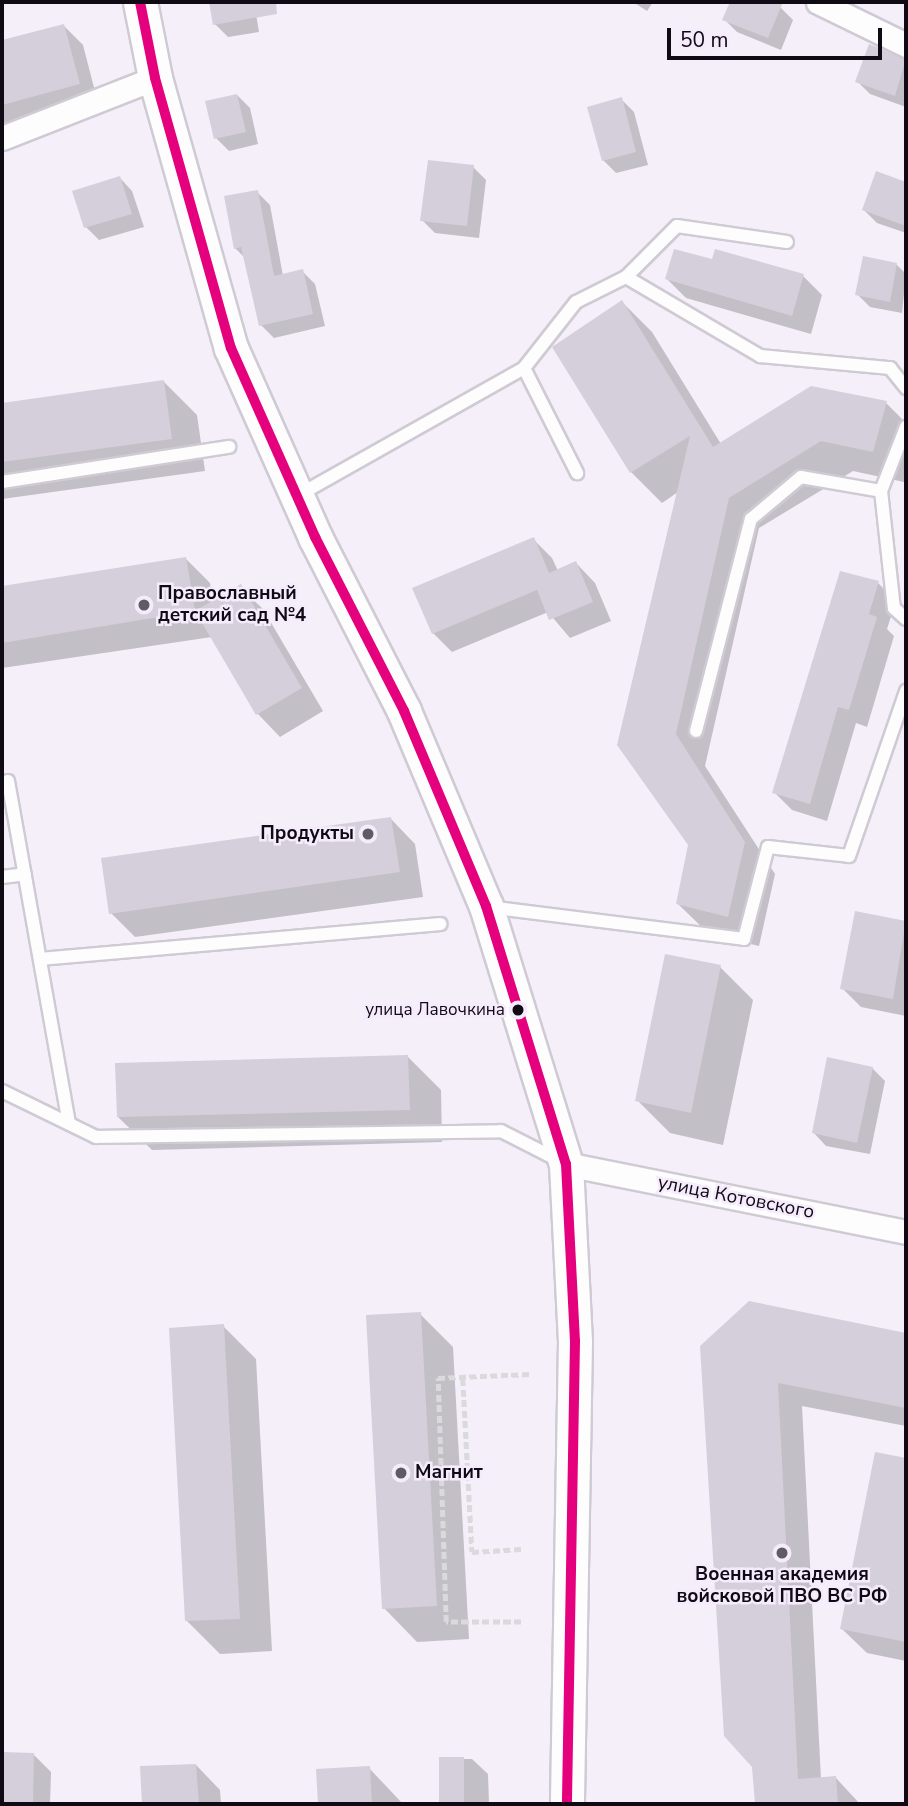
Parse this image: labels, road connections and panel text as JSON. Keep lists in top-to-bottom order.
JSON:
{
  "streets": {
    "street": ["улица Котовского"]
  },
  "places": [
    "Православный детский сад №4",
    "Продукты",
    "улица Лавочкина",
    "Магнит",
    "Военная академия войсковой ПВО ВС РФ"
  ],
  "scale_bar": "50 m"
}
